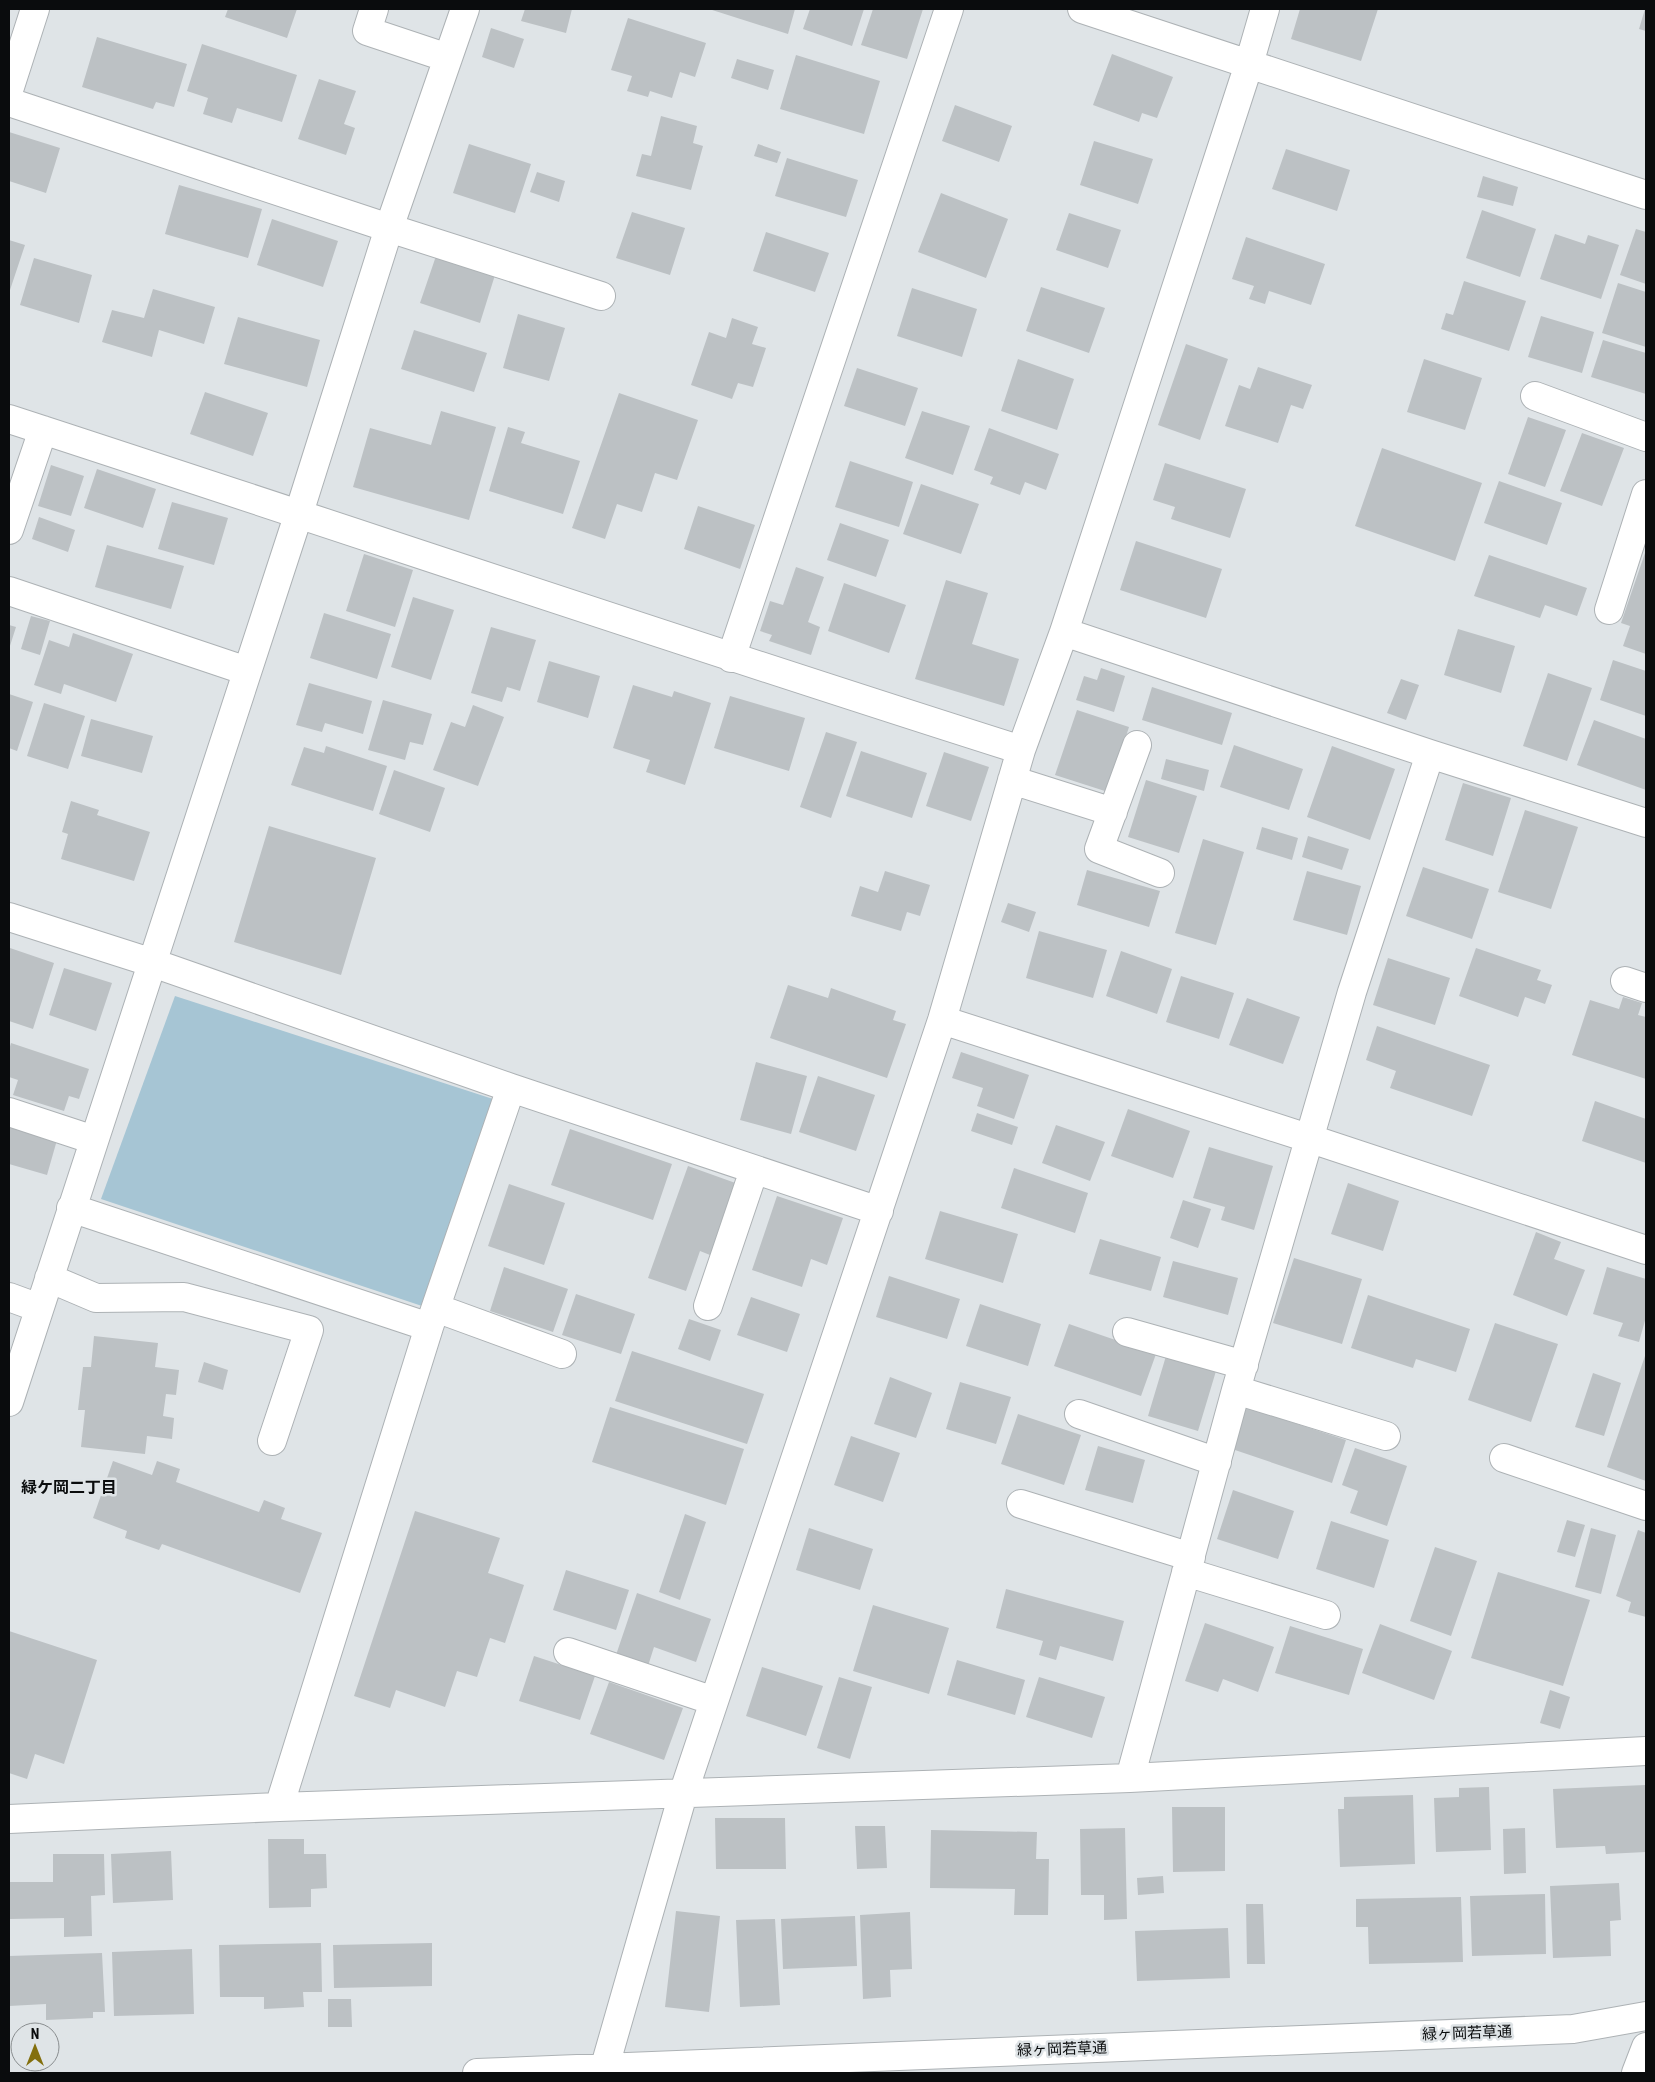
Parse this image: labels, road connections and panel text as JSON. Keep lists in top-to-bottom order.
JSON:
{
  "streets": {
    "street": ["緑ヶ岡若草通"]
  },
  "districts": ["緑ケ岡二丁目"],
  "north": "top"
}
